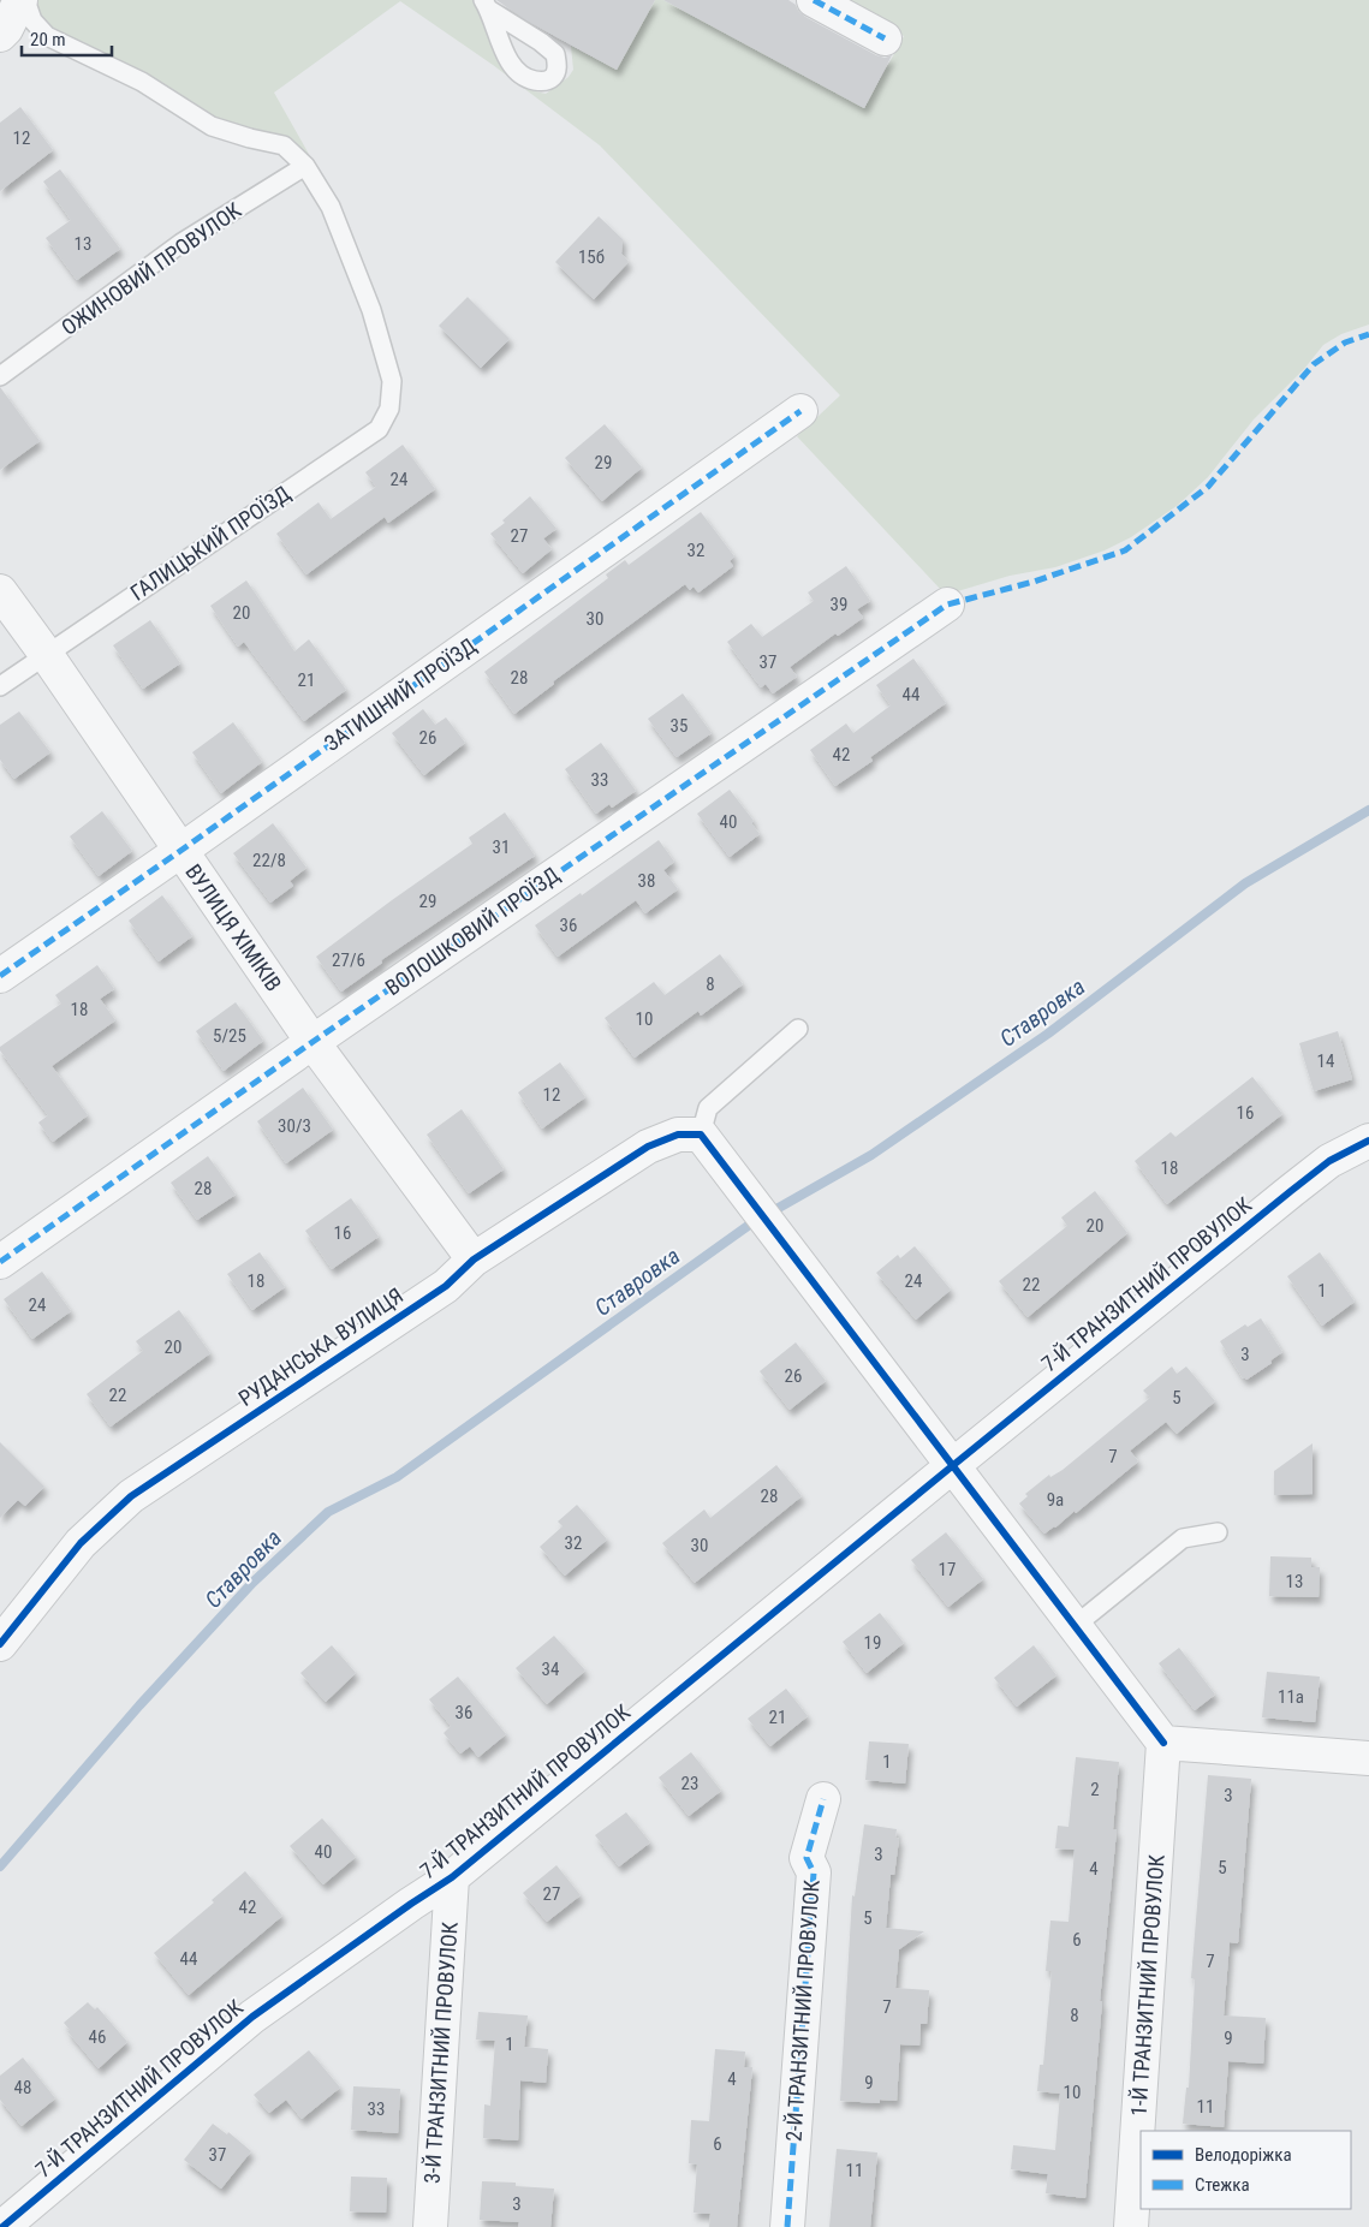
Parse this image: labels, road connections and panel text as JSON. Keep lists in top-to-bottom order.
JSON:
{
  "streets": {
    "street": [
      "ЗАТИШНИЙ ПРОЇЗД",
      "ВУЛИЦЯ ХІМІКІВ",
      "ВОЛОШКОВИЙ ПРОЇЗД",
      "7-Й ТРАНЗИТНИЙ ПРОВУЛОК",
      "РУДАНСЬКА ВУЛИЦЯ",
      "1-Й ТРАНЗИТНИЙ ПРОВУЛОК",
      "2-Й ТРАНЗИТНИЙ ПРОВУЛОК",
      "3-Й ТРАНЗИТНИЙ ПРОВУЛОК"
    ],
    "lane": ["ОЖИНОВИЙ ПРОВУЛОК", "ГАЛИЦЬКИЙ ПРОЇЗД"]
  },
  "crossings": [
    ["ОЖИНОВИЙ ПРОВУЛОК", "ГАЛИЦЬКИЙ ПРОЇЗД"],
    ["ГАЛИЦЬКИЙ ПРОЇЗД", "ВУЛИЦЯ ХІМІКІВ"],
    ["ЗАТИШНИЙ ПРОЇЗД", "ВУЛИЦЯ ХІМІКІВ"],
    ["ВУЛИЦЯ ХІМІКІВ", "ВОЛОШКОВИЙ ПРОЇЗД"],
    ["ВУЛИЦЯ ХІМІКІВ", "РУДАНСЬКА ВУЛИЦЯ"],
    ["7-Й ТРАНЗИТНИЙ ПРОВУЛОК", "3-Й ТРАНЗИТНИЙ ПРОВУЛОК"]
  ],
  "water": ["Ставровка"],
  "house_numbers": [
    "12",
    "13",
    "15б",
    "29",
    "24",
    "27",
    "32",
    "39",
    "20",
    "30",
    "37",
    "28",
    "21",
    "44",
    "35",
    "26",
    "42",
    "33",
    "40",
    "31",
    "22/8",
    "38",
    "29",
    "36",
    "27/6",
    "8",
    "18",
    "10",
    "5/25",
    "14",
    "12",
    "16",
    "30/3",
    "18",
    "28",
    "20",
    "16",
    "18",
    "24",
    "22",
    "1",
    "24",
    "20",
    "3",
    "26",
    "22",
    "5",
    "7",
    "28",
    "9а",
    "32",
    "30",
    "17",
    "13",
    "19",
    "34",
    "11а",
    "36",
    "21",
    "1",
    "23",
    "2",
    "3",
    "40",
    "3",
    "5",
    "4",
    "27",
    "42",
    "5",
    "6",
    "44",
    "7",
    "7",
    "8",
    "46",
    "9",
    "1",
    "4",
    "9",
    "48",
    "10",
    "11",
    "33",
    "6",
    "37",
    "11",
    "3"
  ],
  "legend": ["Велодоріжка", "Стежка"],
  "scale_bar": "20 m"
}
